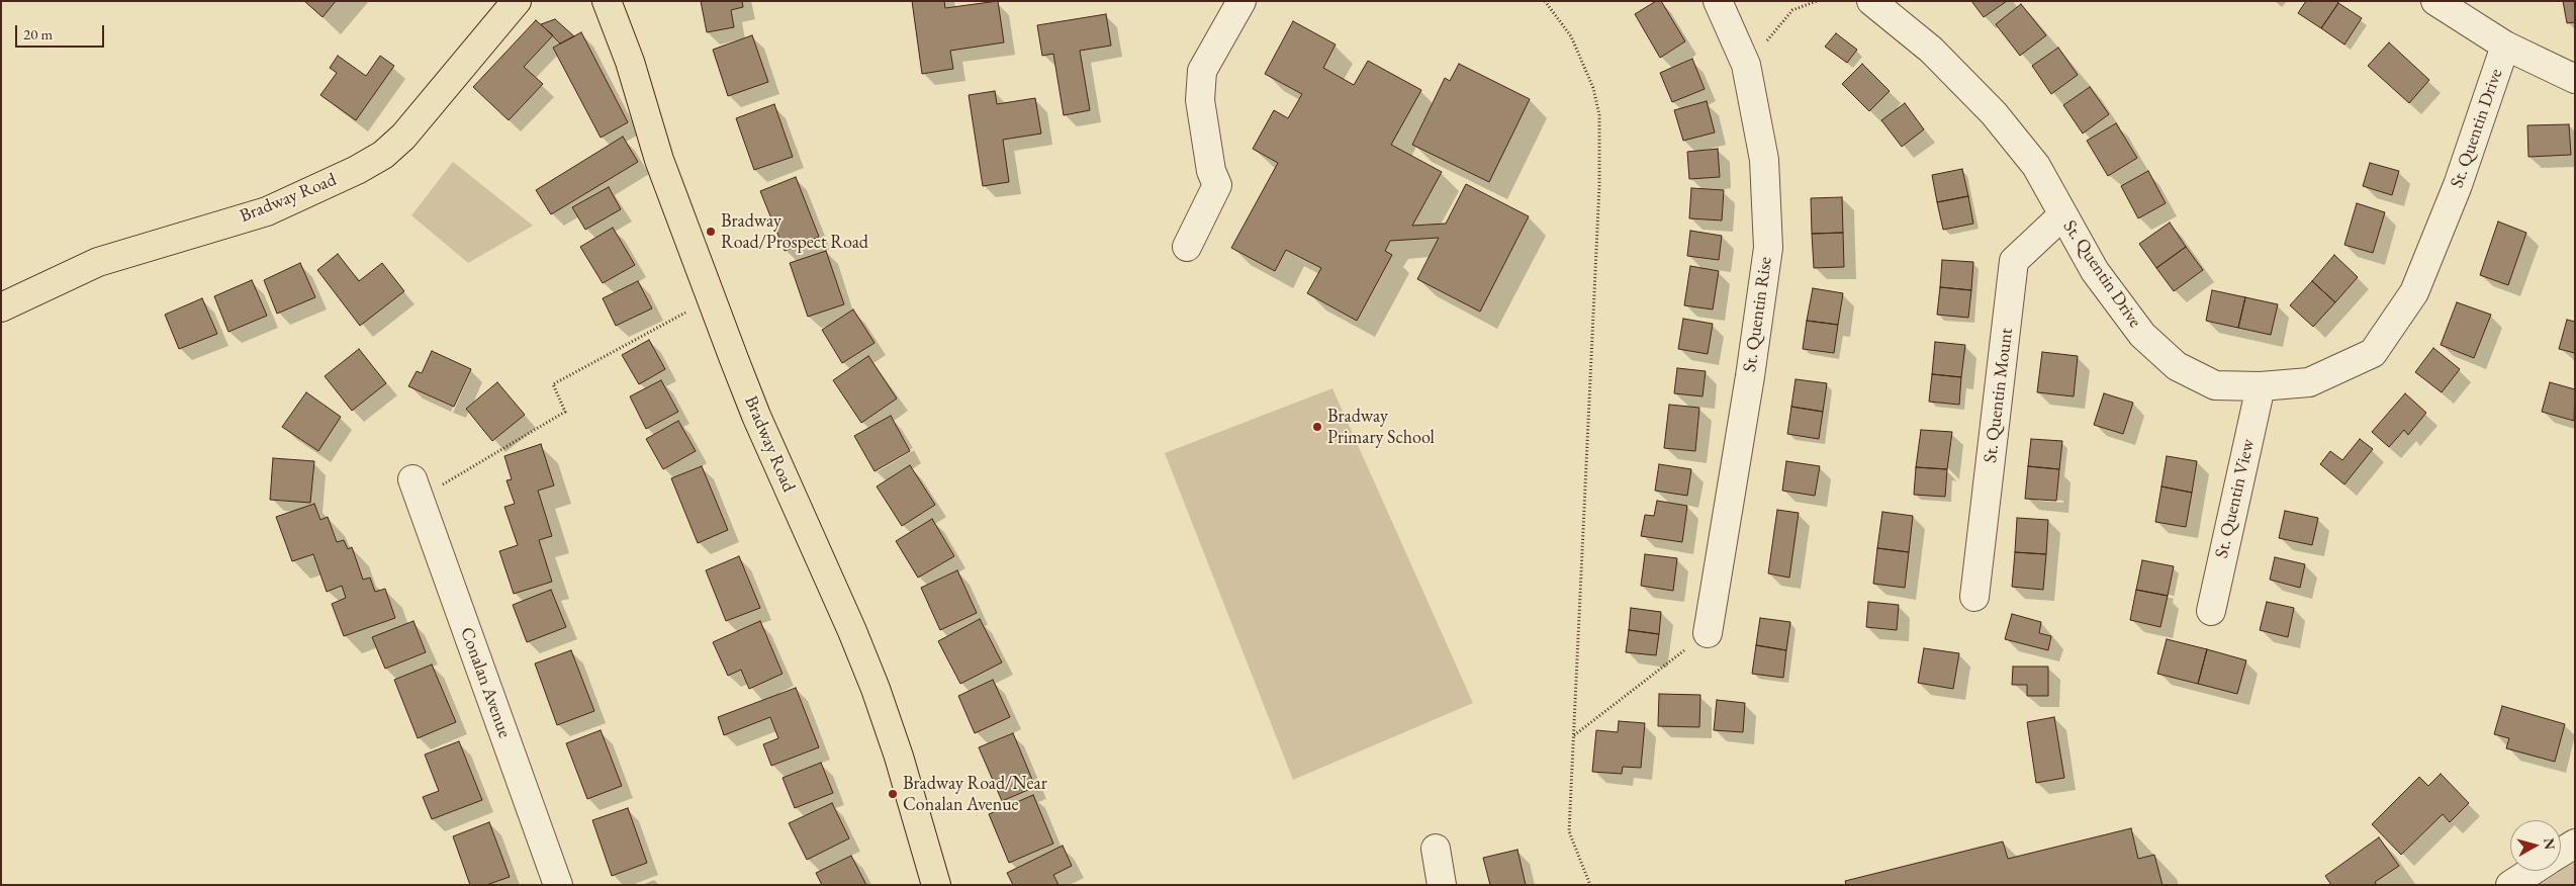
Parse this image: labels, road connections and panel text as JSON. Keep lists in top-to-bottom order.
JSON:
{
  "streets": {
    "main road": ["Bradway Road"],
    "street": [
      "St. Quentin Drive",
      "St. Quentin Rise",
      "St. Quentin Mount",
      "St. Quentin View",
      "Conalan Avenue"
    ]
  },
  "crossings": [
    ["St. Quentin Drive", "St. Quentin Mount"],
    ["St. Quentin Drive", "St. Quentin View"]
  ],
  "places": ["Bradway Road/Prospect Road", "Bradway Primary School", "Bradway Road/Near Conalan Avenue"],
  "scale_bar": "20 m",
  "north": "right"
}
